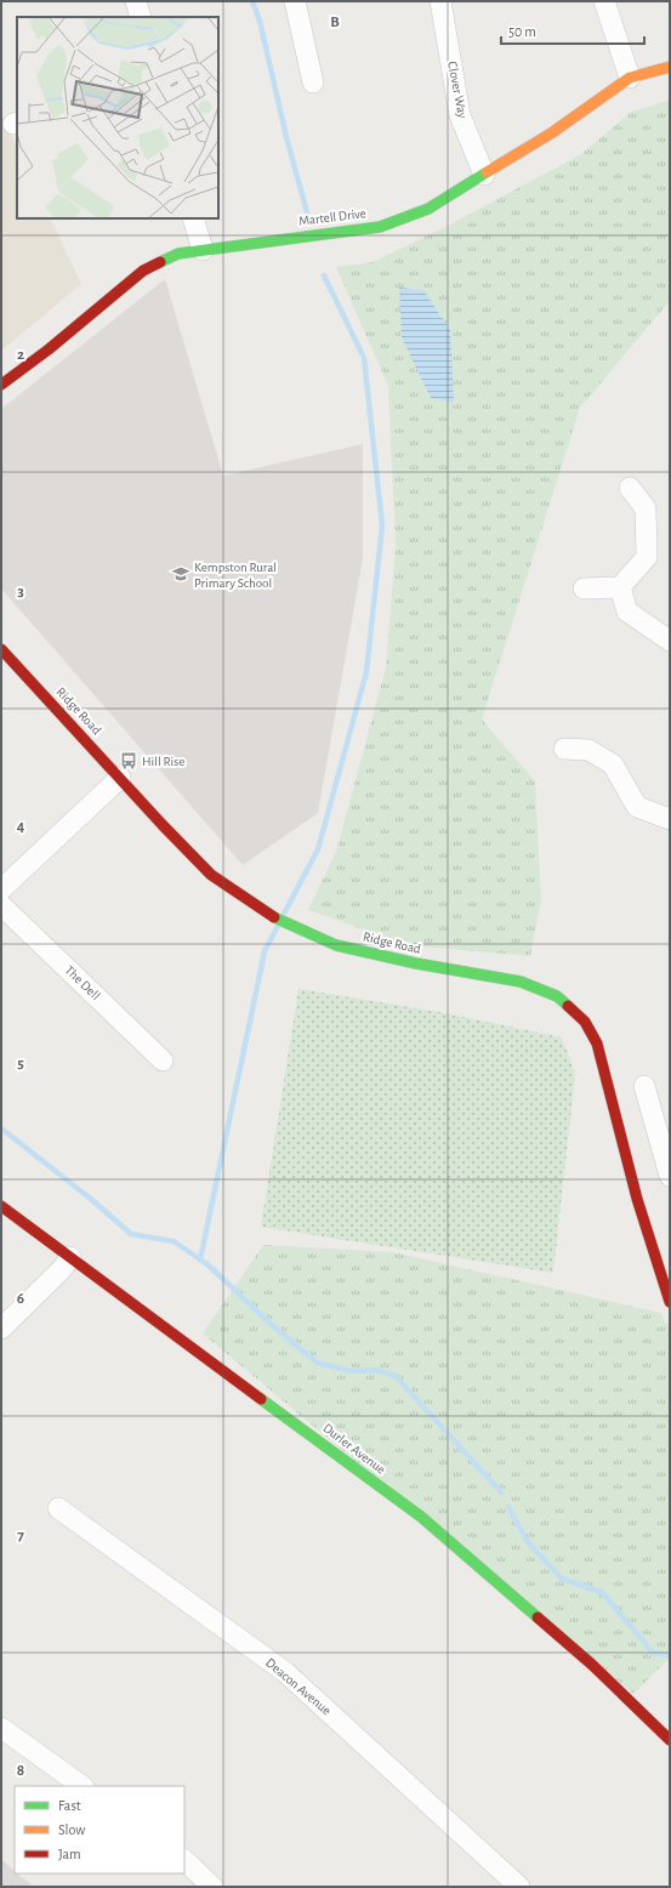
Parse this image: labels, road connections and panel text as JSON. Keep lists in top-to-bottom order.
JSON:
{
  "streets": {
    "street": [
      "Clover Way",
      "Martell Drive",
      "Ridge Road",
      "The Dell",
      "Durler Avenue",
      "Deacon Avenue"
    ]
  },
  "crossings": [
    ["Clover Way", "Martell Drive"]
  ],
  "places": {
    "school or university": ["Kempston Rural Primary School"],
    "bus stop": ["Hill Rise"]
  },
  "legend": ["Fast", "Slow", "Jam"],
  "scale_bar": "50 m",
  "grid": {
    "columns": ["B"],
    "rows": [
      "2",
      "3",
      "4",
      "5",
      "6",
      "7",
      "8"
    ]
  }
}
